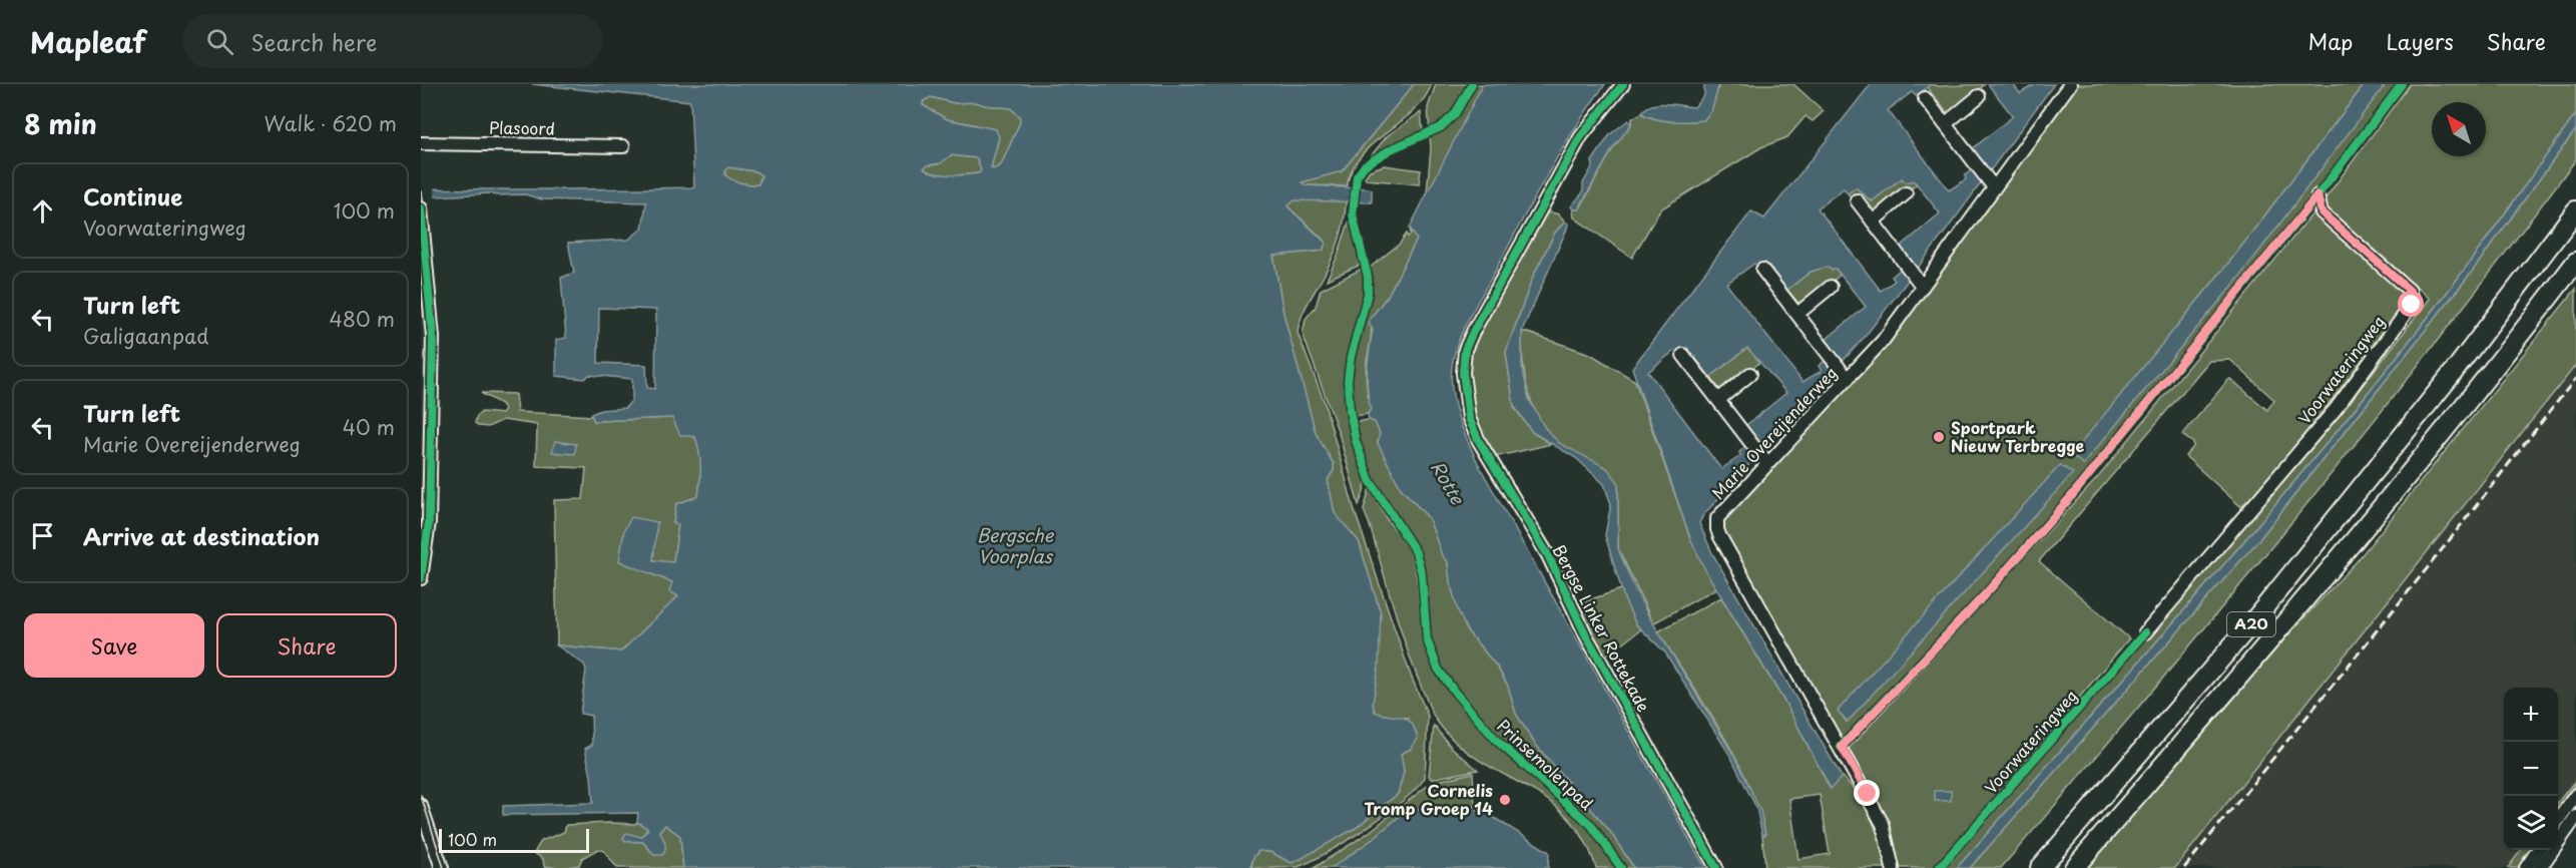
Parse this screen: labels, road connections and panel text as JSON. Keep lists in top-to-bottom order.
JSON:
{
  "streets": {
    "highway": ["A20"],
    "street": [
      "Plasoord",
      "Voorwateringweg",
      "Marie Overeijenderweg",
      "Bergse Linker Rottekade"
    ],
    "cycle path": ["Prinsemolenpad"]
  },
  "water": ["Rotte", "Bergsche Voorplas"],
  "places": ["Sportpark Nieuw Terbregge", "Cornelis Tromp Groep 14"],
  "scale_bar": "100 m",
  "north": "top left",
  "page": {
    "header": "Mapleaf",
    "search": "Search here",
    "nav": ["Map", "Layers", "Share"],
    "heading": ["8 min", "Walk · 620 m"],
    "list": [
      ["Continue", "Voorwateringweg", "100 m"],
      ["Turn left", "Galigaanpad", "480 m"],
      ["Turn left", "Marie Overeijenderweg", "40 m"],
      "Arrive at destination"
    ],
    "buttons": ["Save", "Share"],
    "map_buttons": ["+", "−"],
    "scale": "100 m"
  }
}
